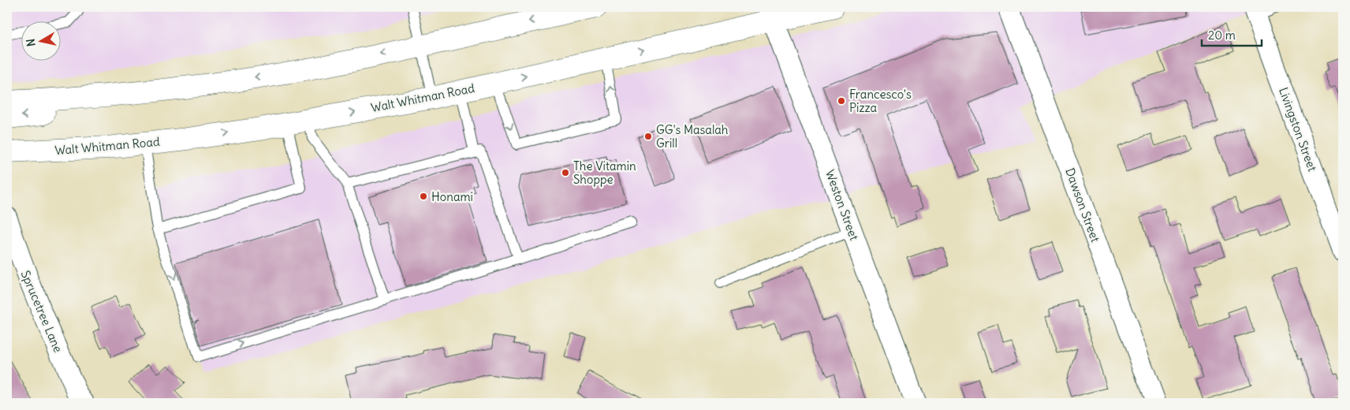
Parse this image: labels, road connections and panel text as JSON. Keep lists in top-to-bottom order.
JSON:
{
  "streets": {
    "main road": ["Walt Whitman Road"],
    "street": [
      "Livingston Street",
      "Weston Street",
      "Dawson Street",
      "Sprucetree Lane"
    ]
  },
  "crossings": [
    ["Walt Whitman Road", "Weston Street"]
  ],
  "places": [
    "Francesco's Pizza",
    "GG's Masalah Grill",
    "The Vitamin Shoppe",
    "Honami"
  ],
  "scale_bar": "20 m",
  "north": "left"
}
